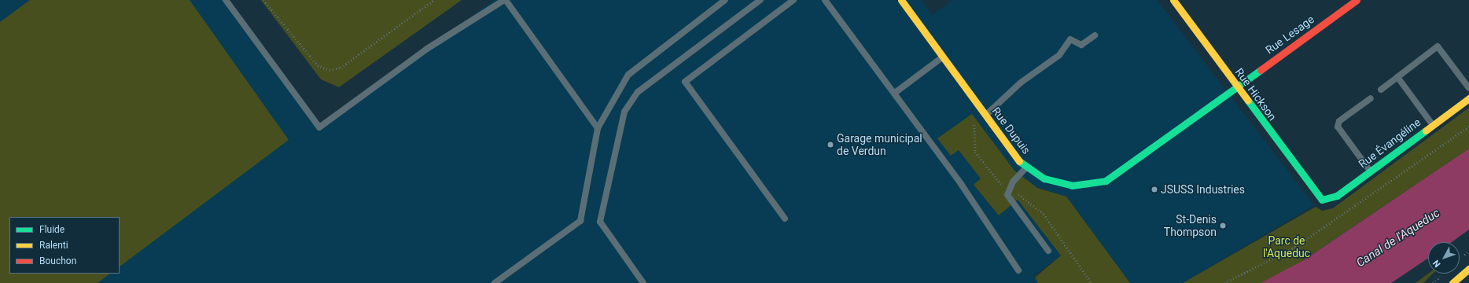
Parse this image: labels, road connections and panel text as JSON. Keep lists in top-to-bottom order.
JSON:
{
  "streets": {
    "street": [
      "Rue Lesage",
      "Rue Hickson",
      "Rue Dupuis",
      "Rue Évangéline"
    ]
  },
  "crossings": [
    ["Rue Lesage", "Rue Hickson"],
    ["Rue Lesage", "Rue Dupuis"],
    ["Rue Hickson", "Rue Dupuis"],
    ["Rue Hickson", "Rue Évangéline"]
  ],
  "water": ["Canal de l'Aqueduc"],
  "parks": ["Parc de l'Aqueduc"],
  "places": ["Garage municipal de Verdun", "JSUSS Industries", "St-Denis Thompson"],
  "legend": ["Fluide", "Ralenti", "Bouchon"],
  "north": "bottom left"
}
